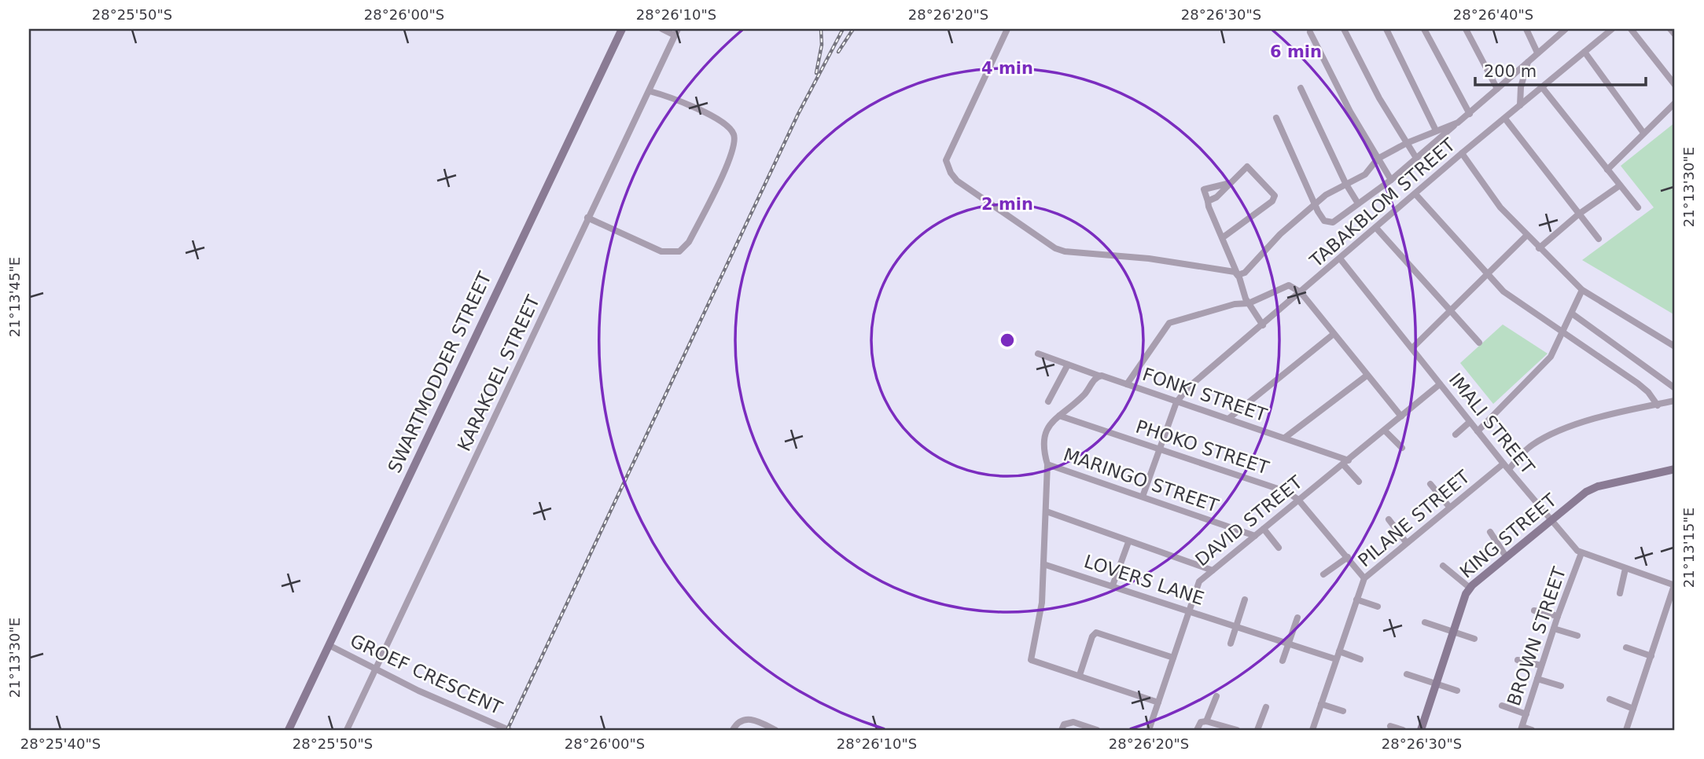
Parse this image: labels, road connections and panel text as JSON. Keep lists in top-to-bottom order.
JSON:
{
  "streets": {
    "main road": ["SWARTMODDER STREET", "KING STREET"],
    "street": [
      "TABAKBLOM STREET",
      "KARAKOEL STREET",
      "FONKI STREET",
      "IMALI STREET",
      "PHOKO STREET",
      "MARINGO STREET",
      "PILANE STREET",
      "DAVID STREET",
      "LOVERS LANE",
      "BROWN STREET",
      "GROEF CRESCENT"
    ]
  },
  "crossings": [
    ["TABAKBLOM STREET", "FONKI STREET"],
    ["TABAKBLOM STREET", "IMALI STREET"],
    ["SWARTMODDER STREET", "GROEF CRESCENT"],
    ["KARAKOEL STREET", "GROEF CRESCENT"],
    ["FONKI STREET", "DAVID STREET"],
    ["IMALI STREET", "PILANE STREET"],
    ["IMALI STREET", "DAVID STREET"],
    ["IMALI STREET", "KING STREET"],
    ["IMALI STREET", "BROWN STREET"],
    ["PHOKO STREET", "PILANE STREET"],
    ["PHOKO STREET", "DAVID STREET"],
    ["MARINGO STREET", "DAVID STREET"],
    ["PILANE STREET", "LOVERS LANE"],
    ["DAVID STREET", "LOVERS LANE"]
  ],
  "scale_bar": "200 m",
  "coordinates": [
    "28°25'50\"S",
    "28°26'00\"S",
    "28°26'10\"S",
    "28°26'20\"S",
    "28°26'30\"S",
    "28°26'40\"S",
    "21°13'30\"E",
    "21°13'45\"E",
    "21°13'15\"E",
    "28°25'40\"S"
  ],
  "rings": ["6 min", "4 min", "2 min"]
}
